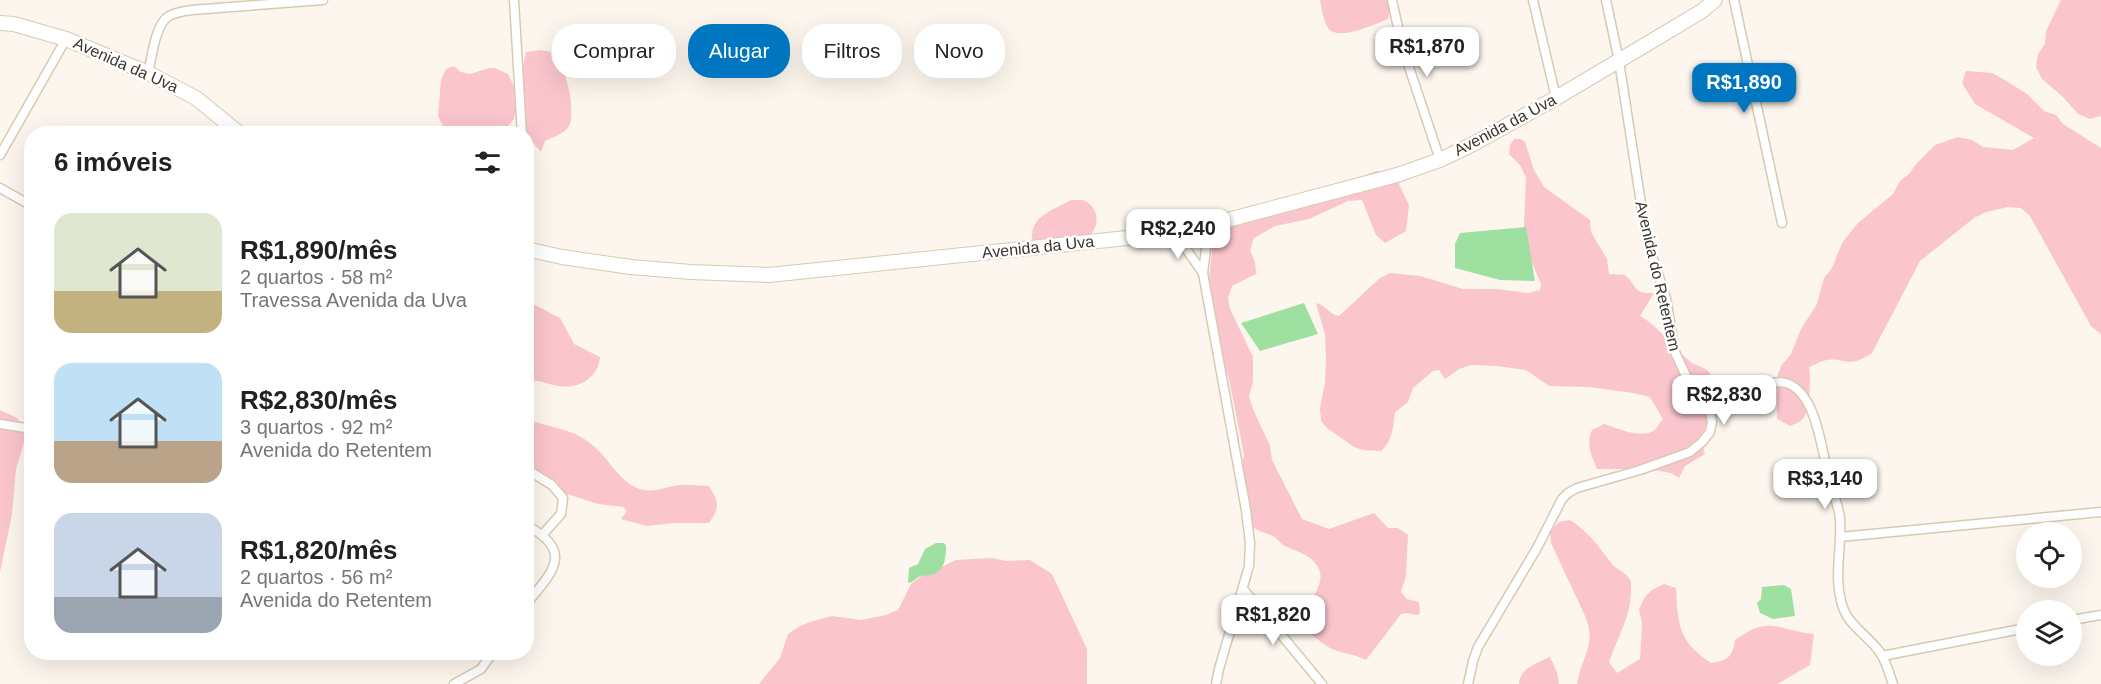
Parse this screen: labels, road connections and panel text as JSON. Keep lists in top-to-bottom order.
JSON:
{
  "streets": {
    "main road": ["Avenida da Uva"],
    "street": ["Avenida do Retentem"]
  },
  "crossings": [
    ["Avenida da Uva", "Avenida do Retentem"]
  ],
  "page": {
    "chip": [
      "Comprar",
      "Alugar",
      "Filtros",
      "Novo"
    ],
    "price": [
      "R$1,870",
      "R$1,890",
      "R$2,240",
      "R$2,830",
      "R$3,140",
      "R$1,820"
    ],
    "heading": "6 imóveis",
    "list": [
      {
        "name": "R$1,890/mês",
        "note": "2 quartos · 58 m² · Travessa Avenida da Uva"
      },
      {
        "name": "R$2,830/mês",
        "note": "3 quartos · 92 m² · Avenida do Retentem"
      },
      {
        "name": "R$1,820/mês",
        "note": "2 quartos · 56 m² · Avenida do Retentem"
      }
    ]
  }
}
